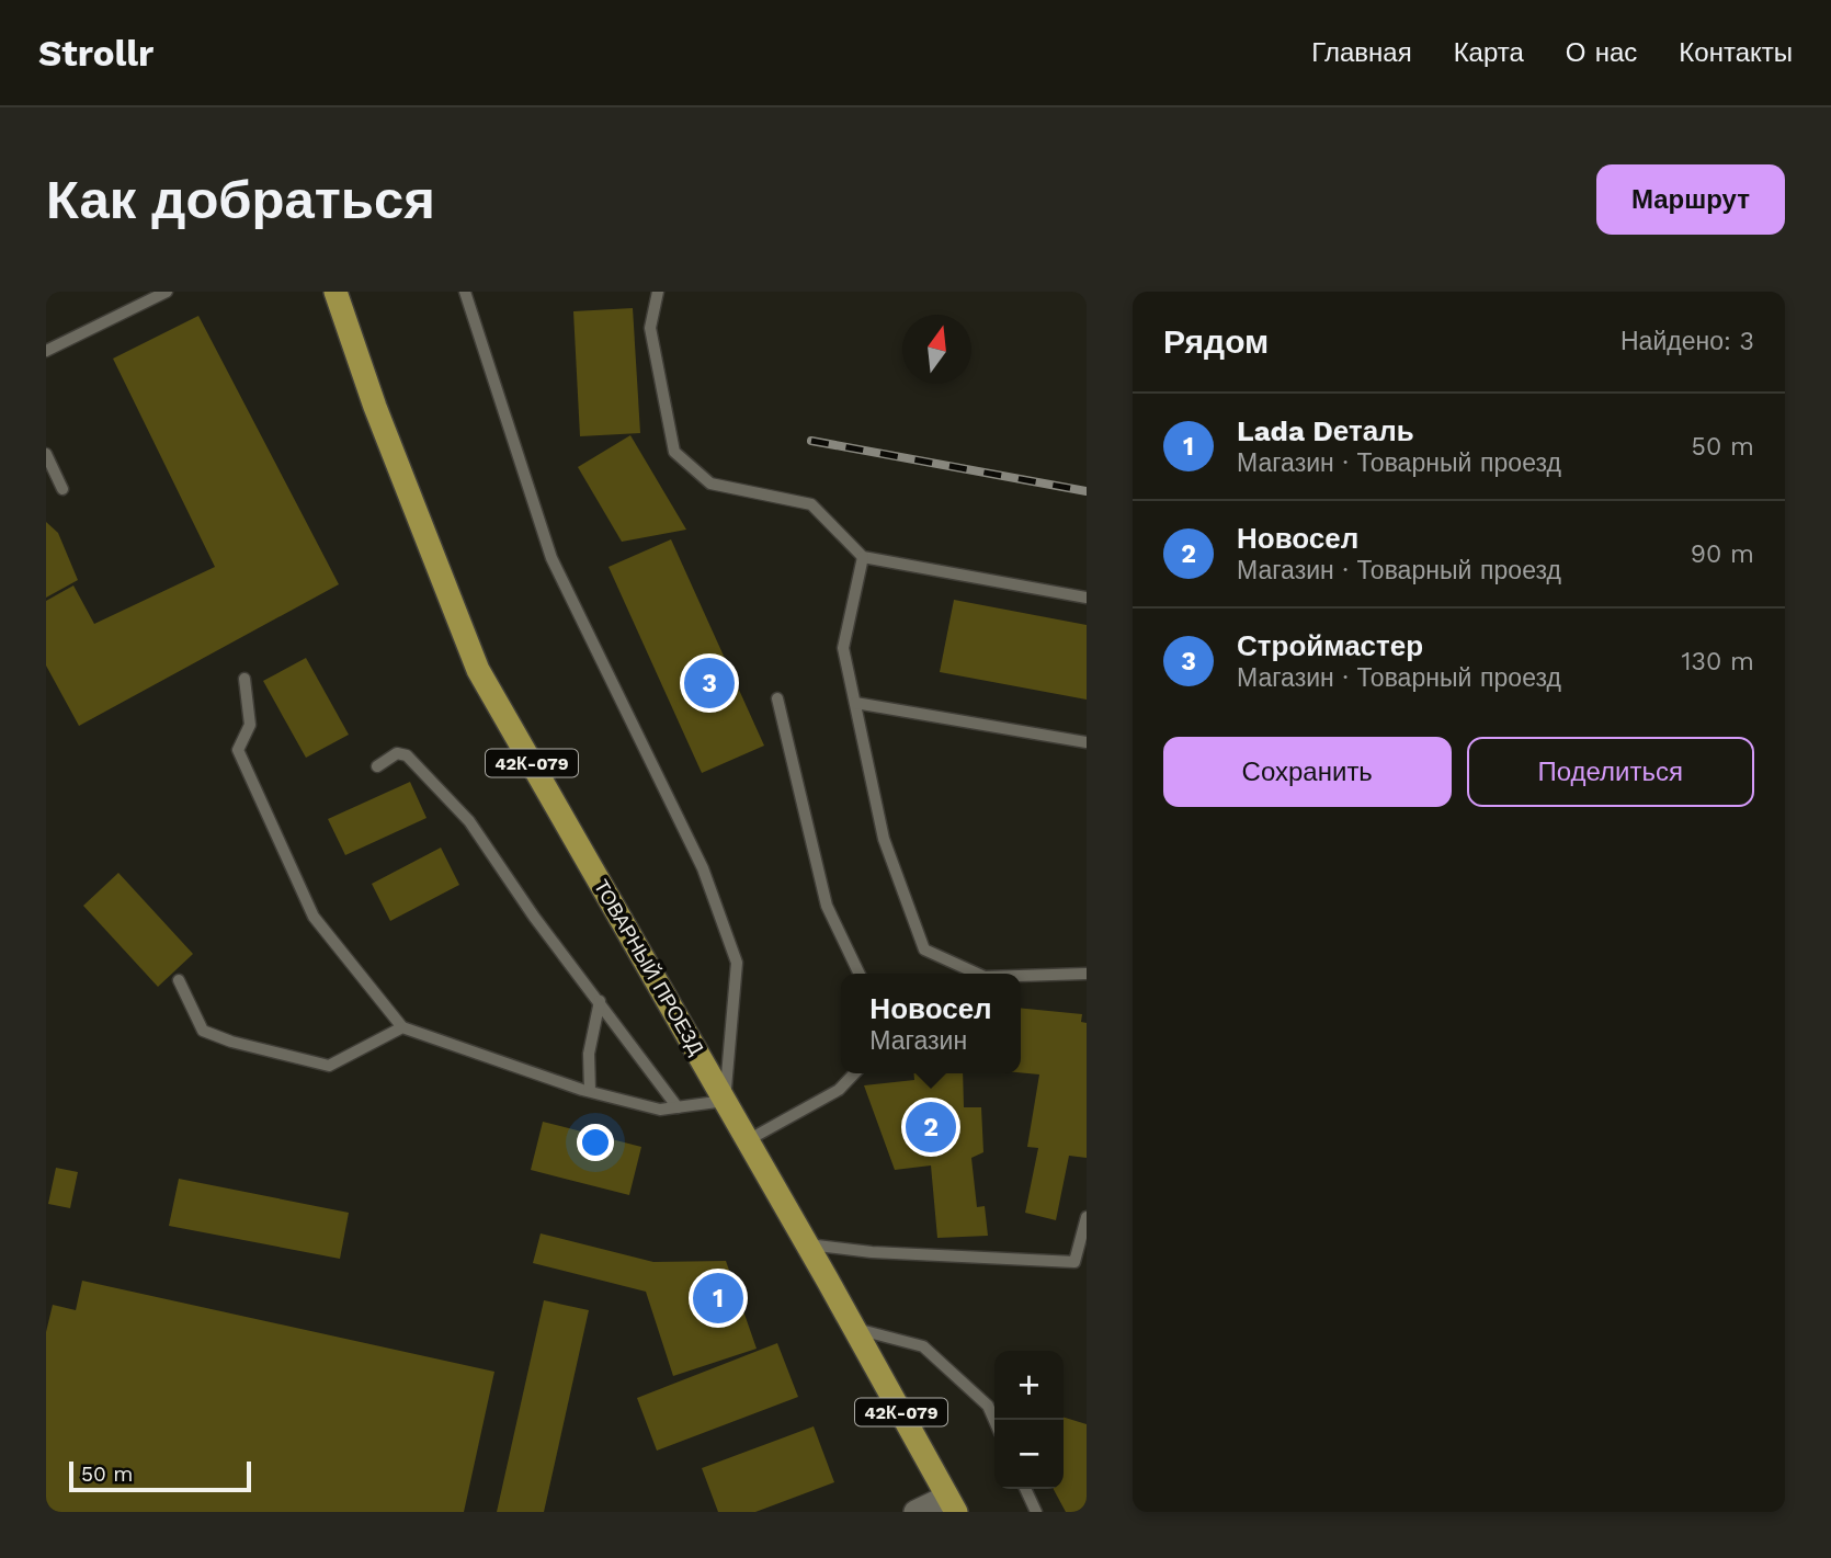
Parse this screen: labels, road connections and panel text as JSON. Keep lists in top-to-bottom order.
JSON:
{
  "streets": {
    "main road": ["42К-079", "ТОВАРНЫЙ ПРОЕЗД"]
  },
  "scale_bar": "50 m",
  "north": "top",
  "page": {
    "header": "Strollr",
    "nav": [
      "Главная",
      "Карта",
      "О нас",
      "Контакты"
    ],
    "buttons": [
      "Маршрут",
      ["Сохранить", "Поделиться"]
    ],
    "title": "Как добраться",
    "heading": ["Рядом", "Найдено: 3"],
    "list": [
      {
        "mark": "1",
        "name": "Lada Dеталь",
        "note": "Магазин · Товарный проезд",
        "value": "50 m"
      },
      {
        "mark": "2",
        "name": "Новосел",
        "note": "Магазин · Товарный проезд",
        "value": "90 m"
      },
      {
        "mark": "3",
        "name": "Строймастер",
        "note": "Магазин · Товарный проезд",
        "value": "130 m"
      }
    ],
    "pins": ["3", "2", "1"],
    "popup": ["Новосел", "Магазин"],
    "map_buttons": ["+", "−"],
    "scale": "50 m"
  }
}
